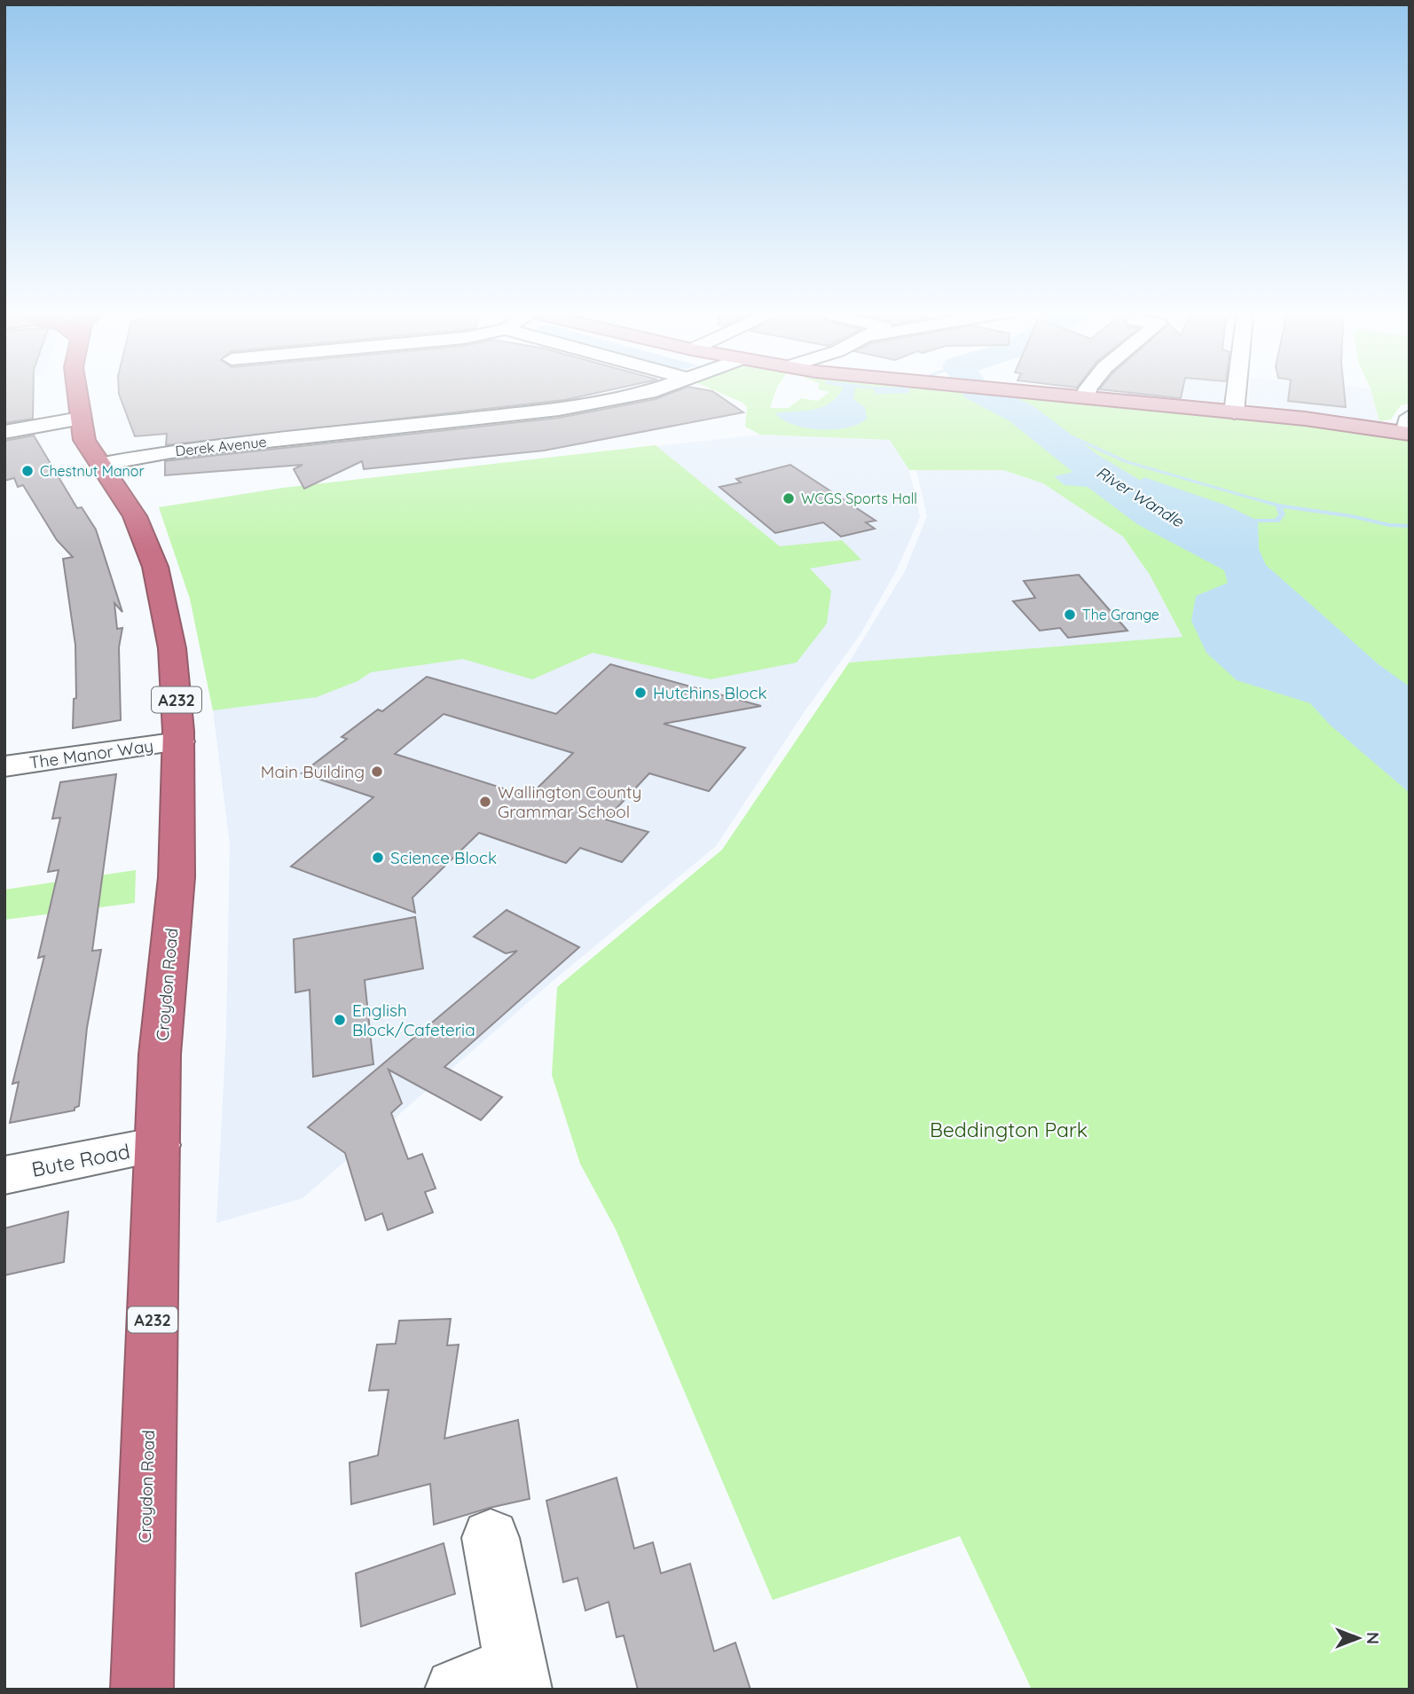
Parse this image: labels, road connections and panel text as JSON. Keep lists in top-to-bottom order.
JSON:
{
  "streets": {
    "highway": ["A232", "Croydon Road"],
    "street": ["Derek Avenue", "The Manor Way", "Bute Road"]
  },
  "crossings": [
    ["Derek Avenue", "Croydon Road"],
    ["The Manor Way", "Croydon Road"],
    ["Croydon Road", "Bute Road"]
  ],
  "water": ["River Wandle"],
  "parks": ["Beddington Park"],
  "places": [
    "Chestnut Manor",
    "WCGS Sports Hall",
    "The Grange",
    "Hutchins Block",
    "Main Building",
    "Wallington County Grammar School",
    "Science Block",
    "English Block/Cafeteria"
  ],
  "north": "right"
}
